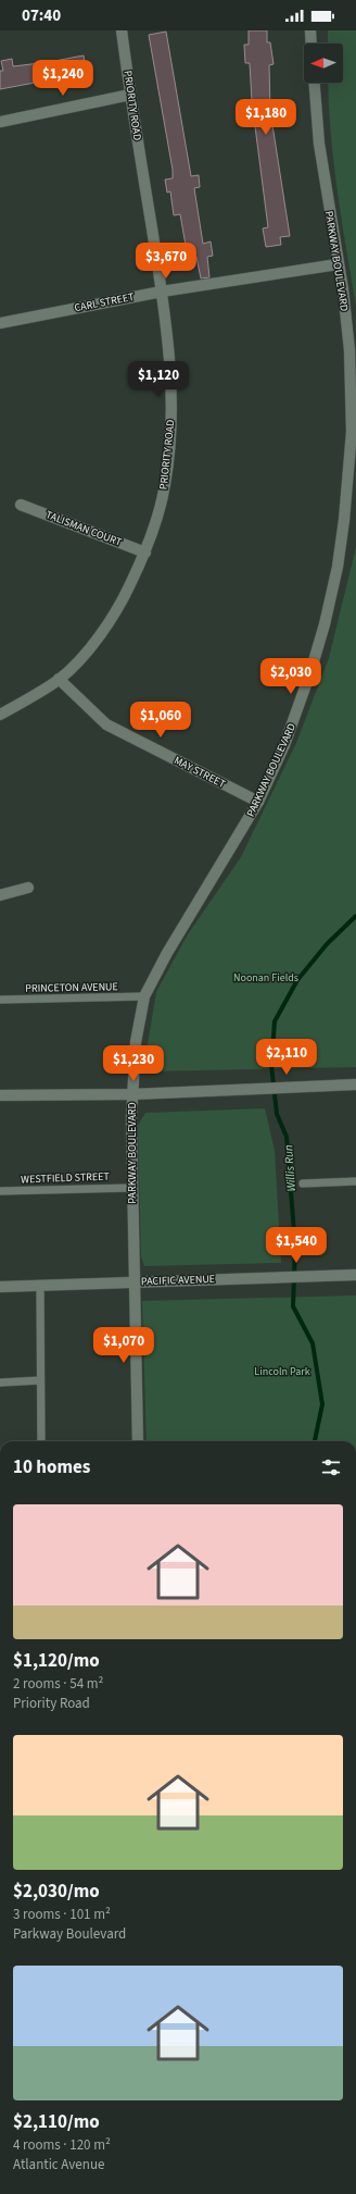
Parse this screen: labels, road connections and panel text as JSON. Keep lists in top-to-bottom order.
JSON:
{
  "streets": {
    "street": [
      "PRIORITY ROAD",
      "PARKWAY BOULEVARD",
      "CARL STREET",
      "TALISMAN COURT",
      "MAY STREET",
      "PACIFIC AVENUE"
    ],
    "lane": ["PRINCETON AVENUE", "WESTFIELD STREET"]
  },
  "crossings": [
    ["PRIORITY ROAD", "CARL STREET"],
    ["PRIORITY ROAD", "TALISMAN COURT"],
    ["PRIORITY ROAD", "MAY STREET"],
    ["PARKWAY BOULEVARD", "CARL STREET"],
    ["PARKWAY BOULEVARD", "MAY STREET"],
    ["PARKWAY BOULEVARD", "PRINCETON AVENUE"],
    ["PARKWAY BOULEVARD", "WESTFIELD STREET"],
    ["PARKWAY BOULEVARD", "PACIFIC AVENUE"]
  ],
  "water": ["Willis Run"],
  "parks": ["Noonan Fields", "Lincoln Park"],
  "north": "left",
  "page": {
    "status": "07:40",
    "price": [
      "$1,240",
      "$1,180",
      "$3,670",
      "$1,120",
      "$2,030",
      "$1,060",
      "$2,110",
      "$1,230",
      "$1,540",
      "$1,070"
    ],
    "heading": "10 homes",
    "list": [
      {
        "name": "$1,120/mo",
        "note": "2 rooms · 54 m² · Priority Road"
      },
      {
        "name": "$2,030/mo",
        "note": "3 rooms · 101 m² · Parkway Boulevard"
      },
      {
        "name": "$2,110/mo",
        "note": "4 rooms · 120 m² · Atlantic Avenue"
      }
    ]
  }
}
